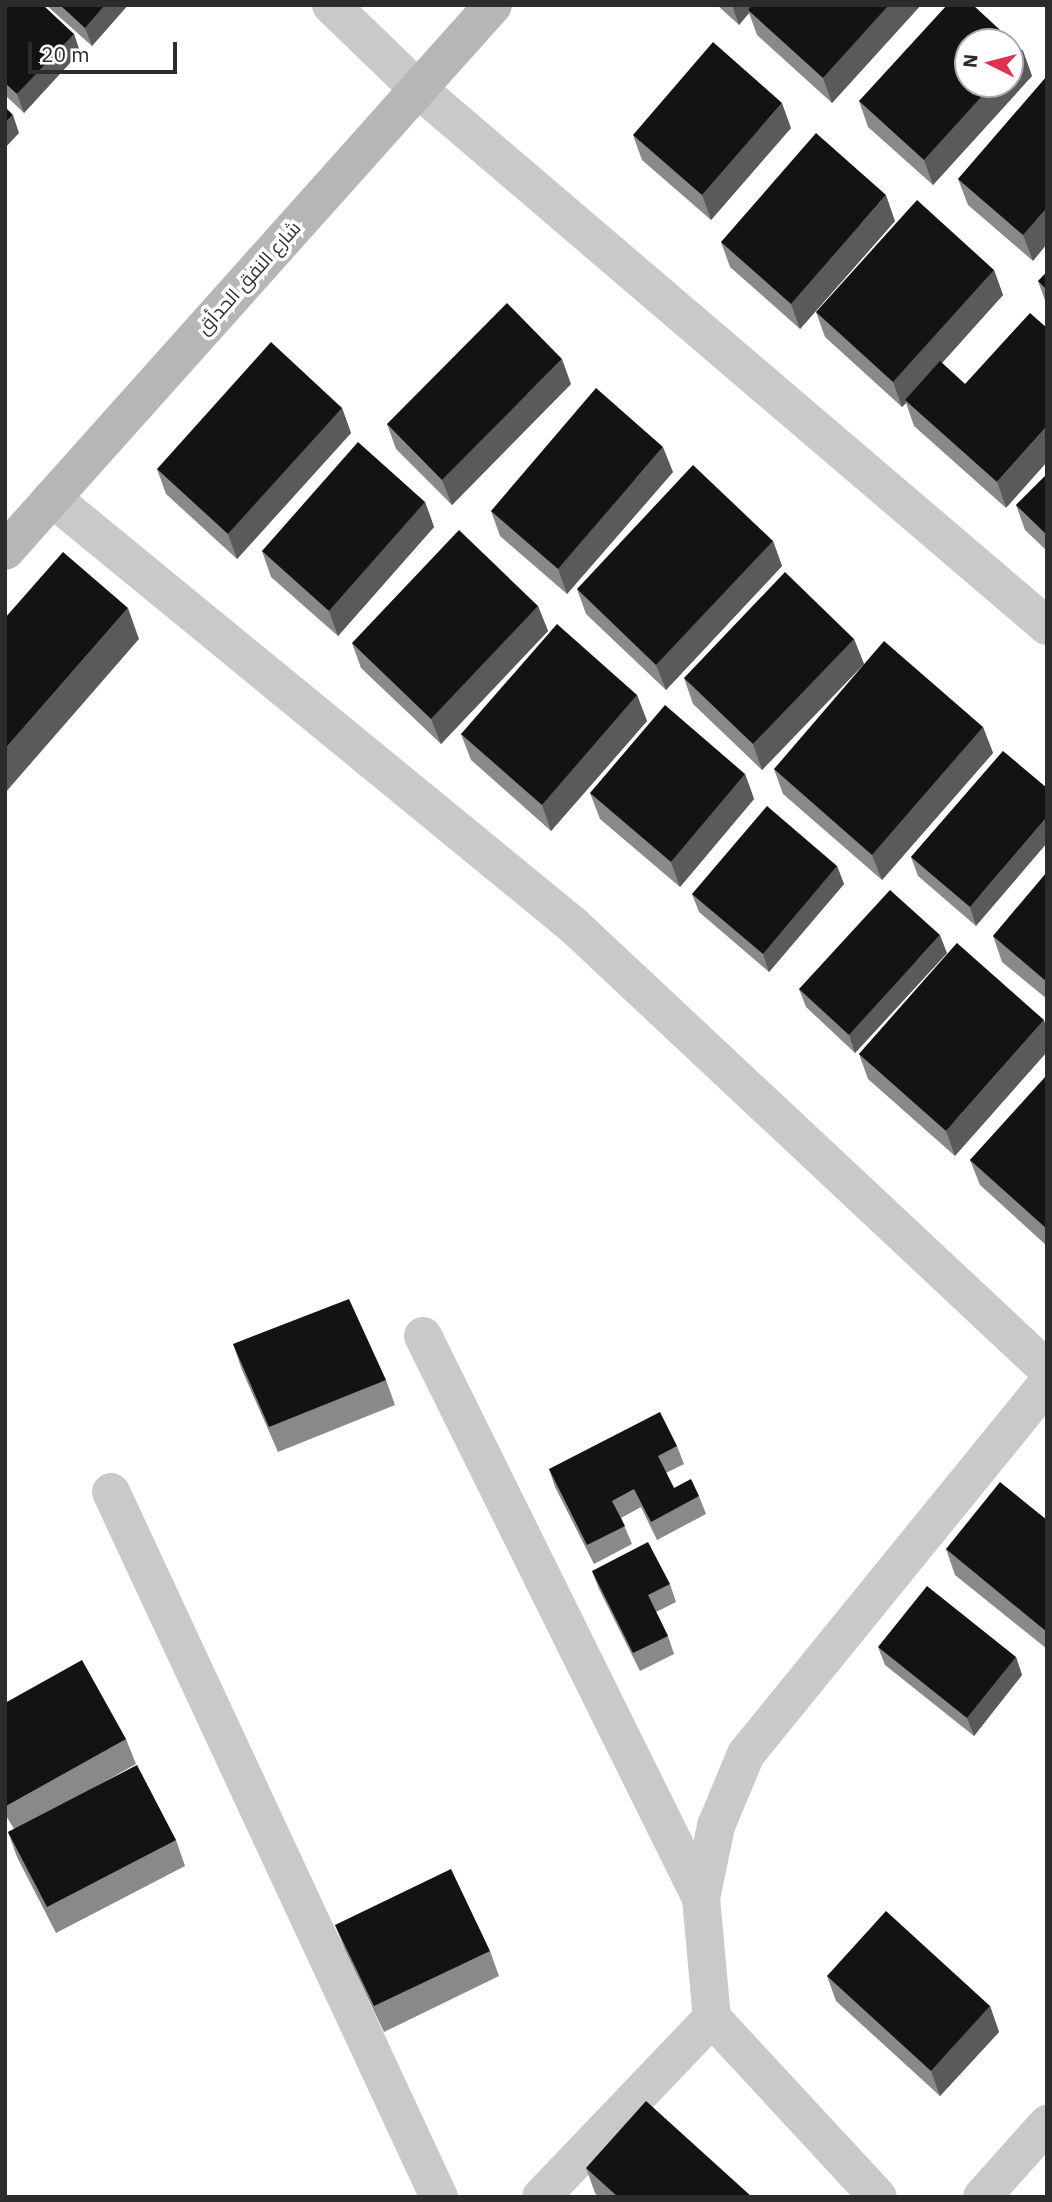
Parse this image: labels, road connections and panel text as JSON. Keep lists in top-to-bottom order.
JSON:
{
  "streets": {
    "main road": ["شارع النفق الحدأق"]
  },
  "scale_bar": "20 m",
  "north": "left"
}
